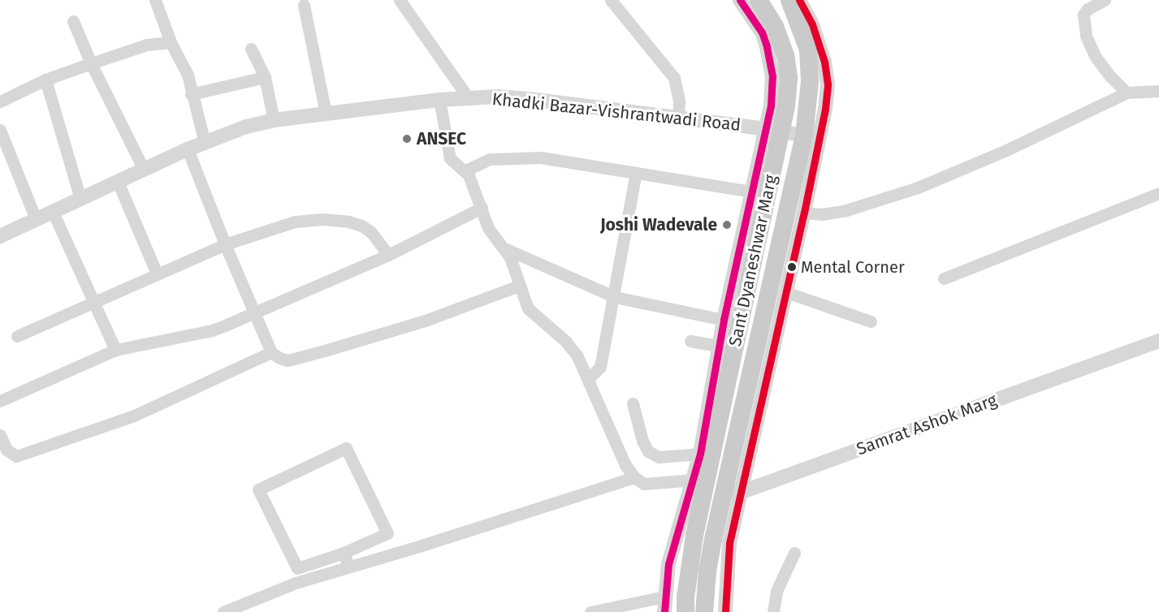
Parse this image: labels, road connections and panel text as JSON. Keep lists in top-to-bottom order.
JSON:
{
  "streets": {
    "main road": ["Sant Dyaneshwar Marg"],
    "street": ["Khadki Bazar-Vishrantwadi Road", "Samrat Ashok Marg"]
  },
  "crossings": [
    ["Khadki Bazar-Vishrantwadi Road", "Sant Dyaneshwar Marg"],
    ["Sant Dyaneshwar Marg", "Samrat Ashok Marg"]
  ],
  "places": ["ANSEC", "Joshi Wadevale", "Mental Corner"]
}
